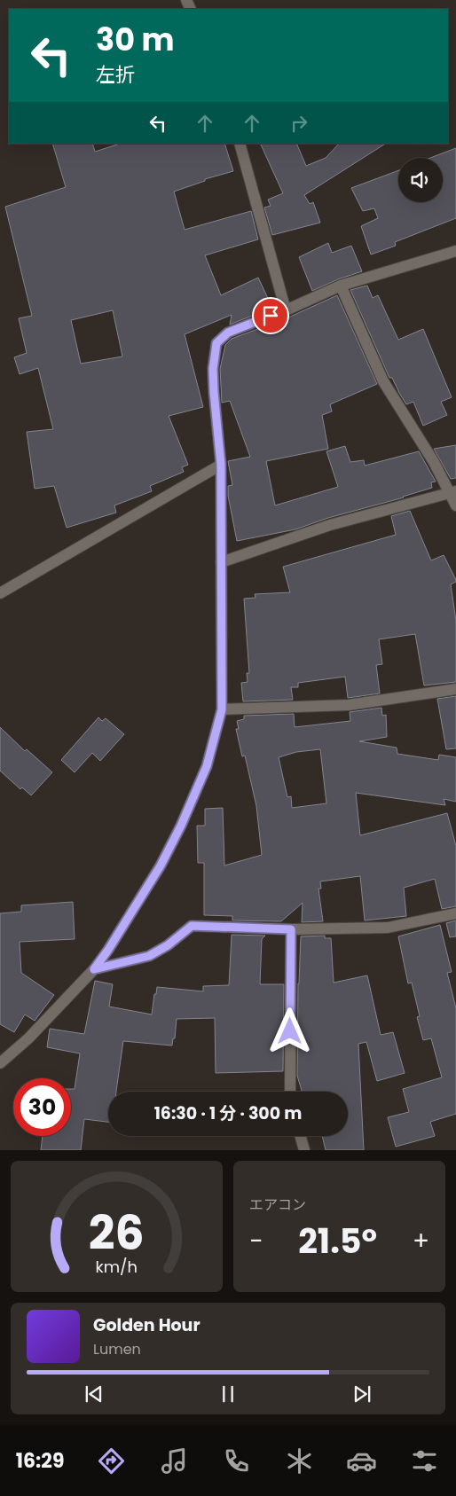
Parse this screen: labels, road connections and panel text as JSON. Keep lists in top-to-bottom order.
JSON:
{
  "page": {
    "turn": ["30 m", "左折"],
    "limit": "30",
    "trip": "16:30 · 1 分 · 300 m",
    "tile": "エアコン",
    "heat": ["−", "21.5°", "+"],
    "song": ["Golden Hour", "Lumen"],
    "tabs": "16:29",
    "gauge": ["26", "km/h"]
  }
}
